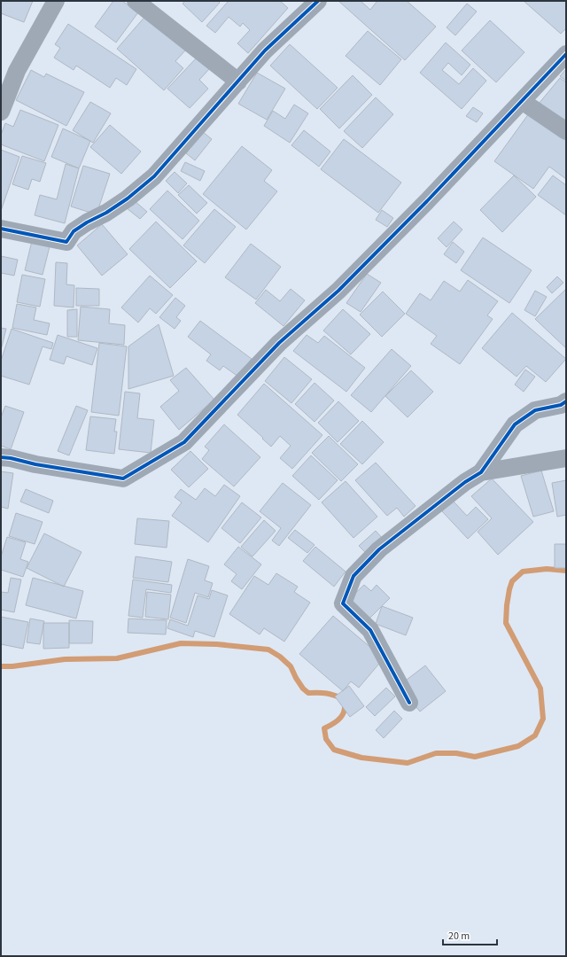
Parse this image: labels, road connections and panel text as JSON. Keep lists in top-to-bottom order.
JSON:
{
  "scale_bar": "20 m"
}
